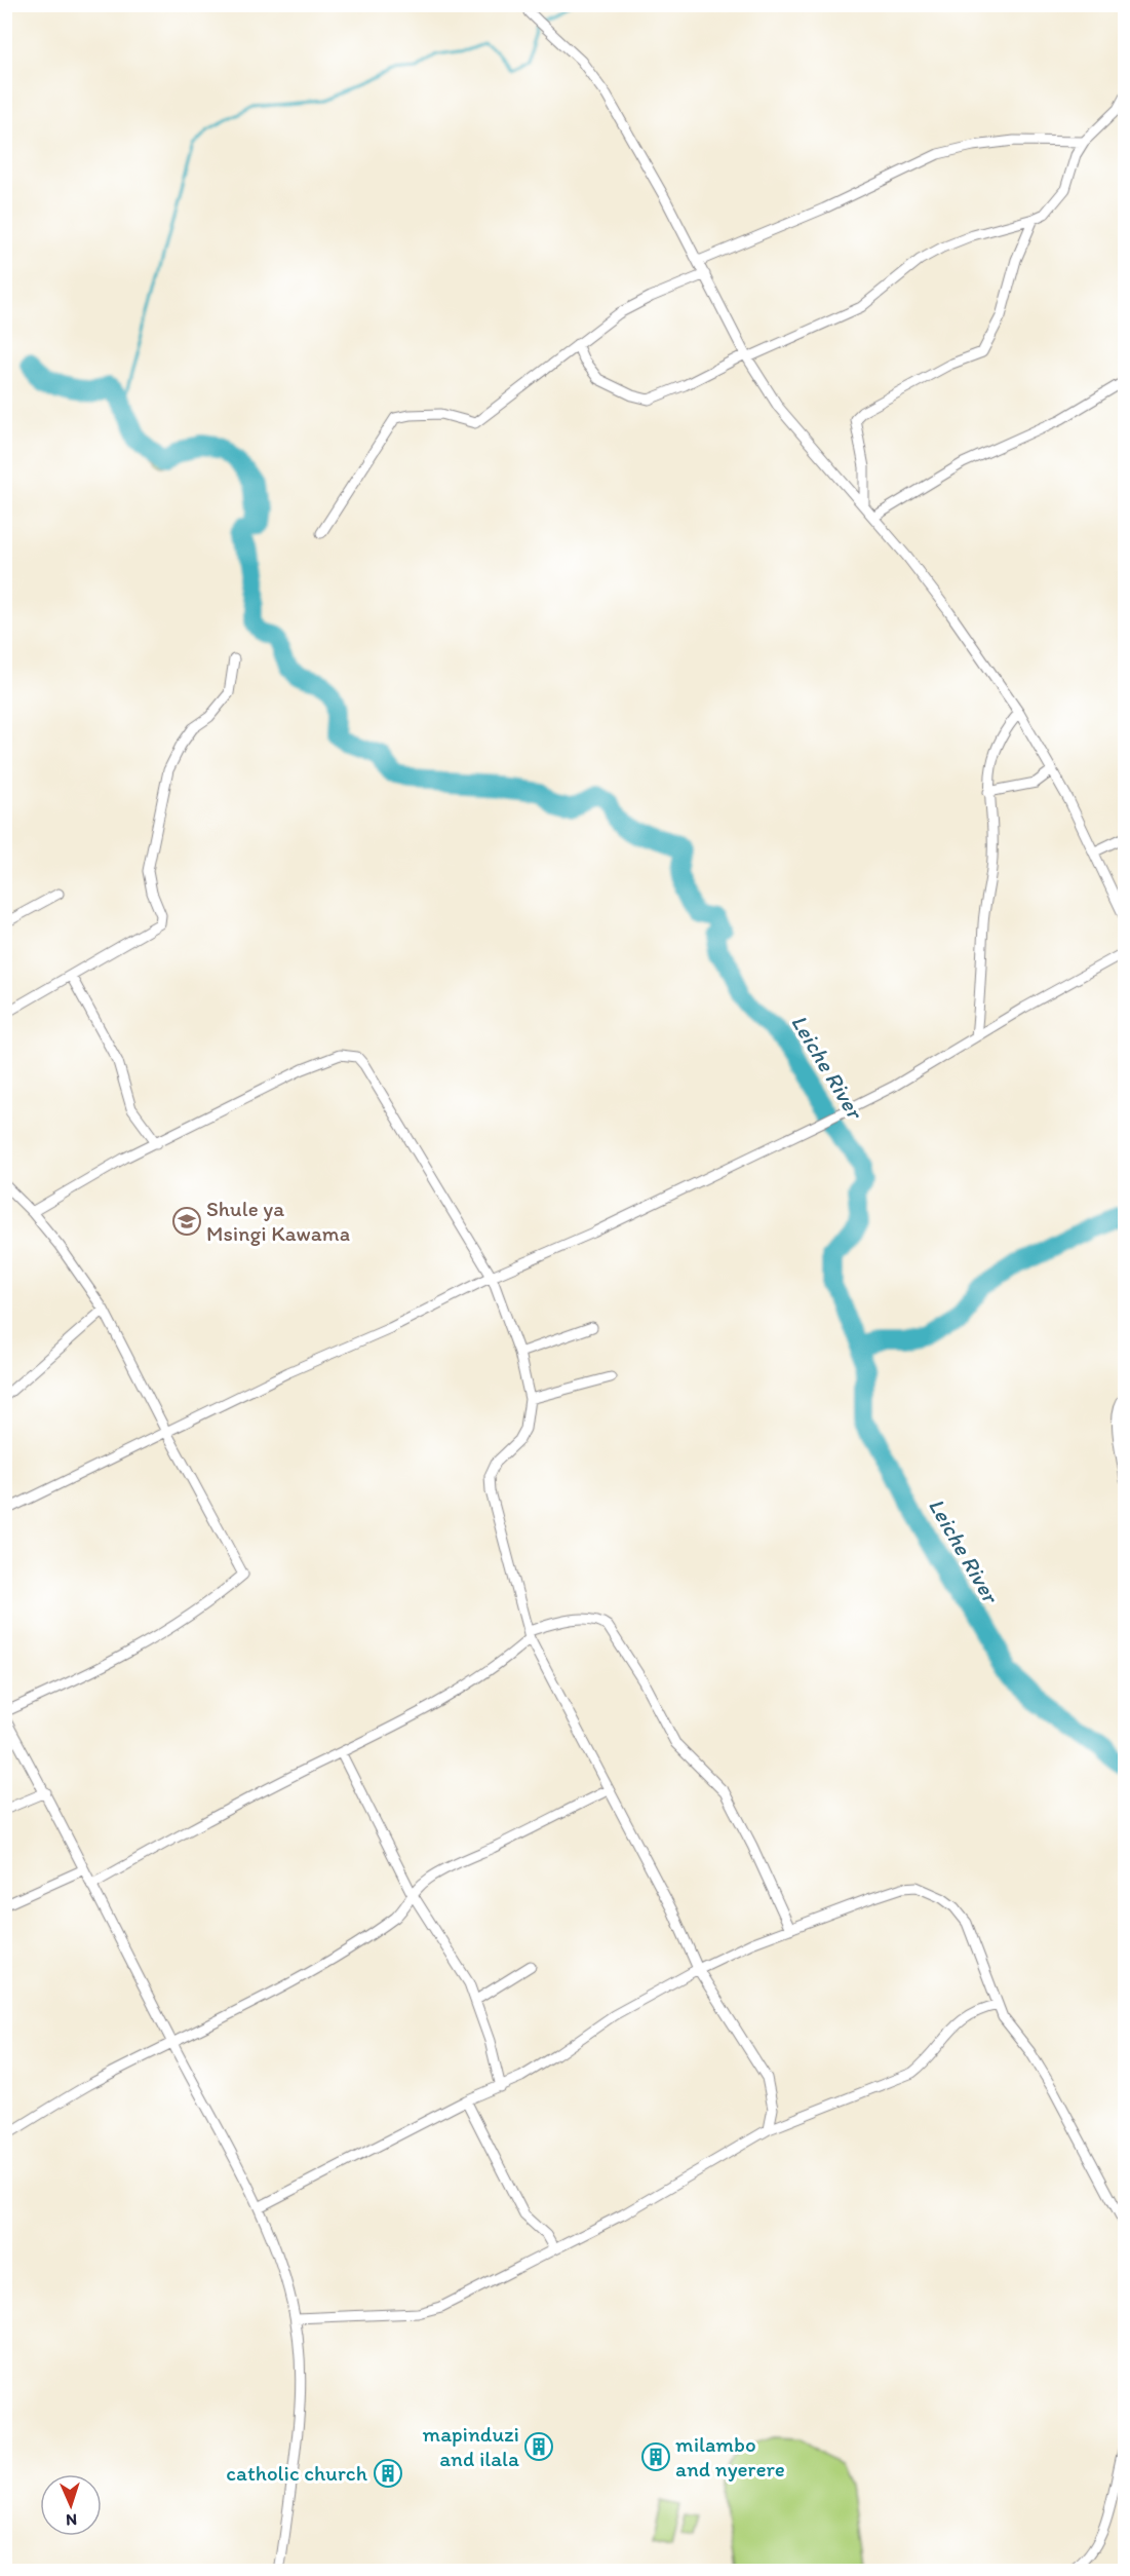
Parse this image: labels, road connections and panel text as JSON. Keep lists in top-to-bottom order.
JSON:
{
  "water": ["Leiche River"],
  "places": {
    "school or university": ["Shule ya Msingi Kawama"],
    "building": ["mapinduzi and ilala", "milambo and nyerere", "catholic church"]
  },
  "north": "bottom"
}
